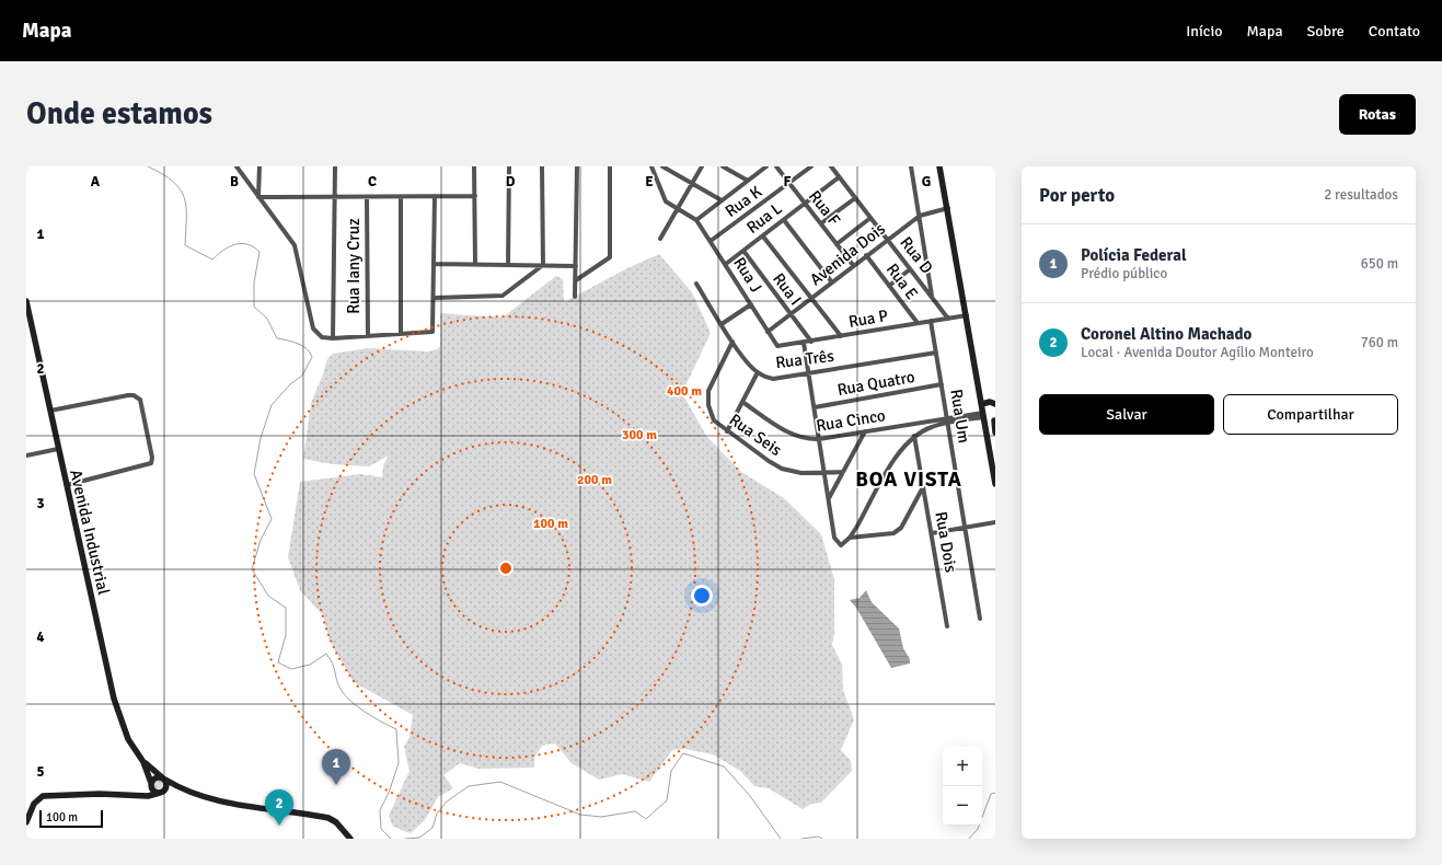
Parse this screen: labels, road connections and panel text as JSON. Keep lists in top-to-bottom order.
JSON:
{
  "streets": {
    "street": [
      "Rua K",
      "Rua F",
      "Rua L",
      "Avenida Dois",
      "Rua D",
      "Rua Iany Cruz",
      "Rua J",
      "Rua E",
      "Rua I",
      "Rua P",
      "Rua Três",
      "Rua Quatro",
      "Rua Um",
      "Rua Cinco",
      "Rua Seis",
      "Avenida Industrial",
      "Rua Dois"
    ]
  },
  "crossings": [
    ["Rua K", "Rua F"],
    ["Rua K", "Rua J"],
    ["Rua F", "Rua L"],
    ["Rua F", "Avenida Dois"],
    ["Rua L", "Rua D"],
    ["Rua L", "Rua J"],
    ["Rua L", "Rua I"],
    ["Avenida Dois", "Rua D"],
    ["Avenida Dois", "Rua J"],
    ["Avenida Dois", "Rua E"],
    ["Avenida Dois", "Rua I"],
    ["Rua D", "Rua P"],
    ["Rua J", "Rua P"],
    ["Rua E", "Rua P"],
    ["Rua I", "Rua P"],
    ["Rua P", "Rua Um"],
    ["Rua Três", "Rua Um"],
    ["Rua Três", "Rua Seis"],
    ["Rua Quatro", "Rua Um"],
    ["Rua Um", "Rua Cinco"]
  ],
  "districts": ["BOA VISTA"],
  "scale_bar": "100 m",
  "page": {
    "header": "Mapa",
    "nav": [
      "Início",
      "Mapa",
      "Sobre",
      "Contato"
    ],
    "buttons": [
      "Rotas",
      ["Salvar", "Compartilhar"]
    ],
    "title": "Onde estamos",
    "heading": ["Por perto", "2 resultados"],
    "list": [
      {
        "mark": "1",
        "name": "Polícia Federal",
        "note": "Prédio público",
        "value": "650 m"
      },
      {
        "mark": "2",
        "name": "Coronel Altino Machado",
        "note": "Local · Avenida Doutor Agílio Monteiro",
        "value": "760 m"
      }
    ],
    "map_buttons": ["+", "−"],
    "pins": ["1", "2"],
    "scale": "100 m"
  },
  "grid": {
    "columns": [
      "A",
      "B",
      "C",
      "D",
      "E",
      "F",
      "G"
    ],
    "rows": [
      "1",
      "2",
      "3",
      "4",
      "5"
    ]
  },
  "rings": [
    "400 m",
    "300 m",
    "200 m",
    "100 m"
  ]
}
